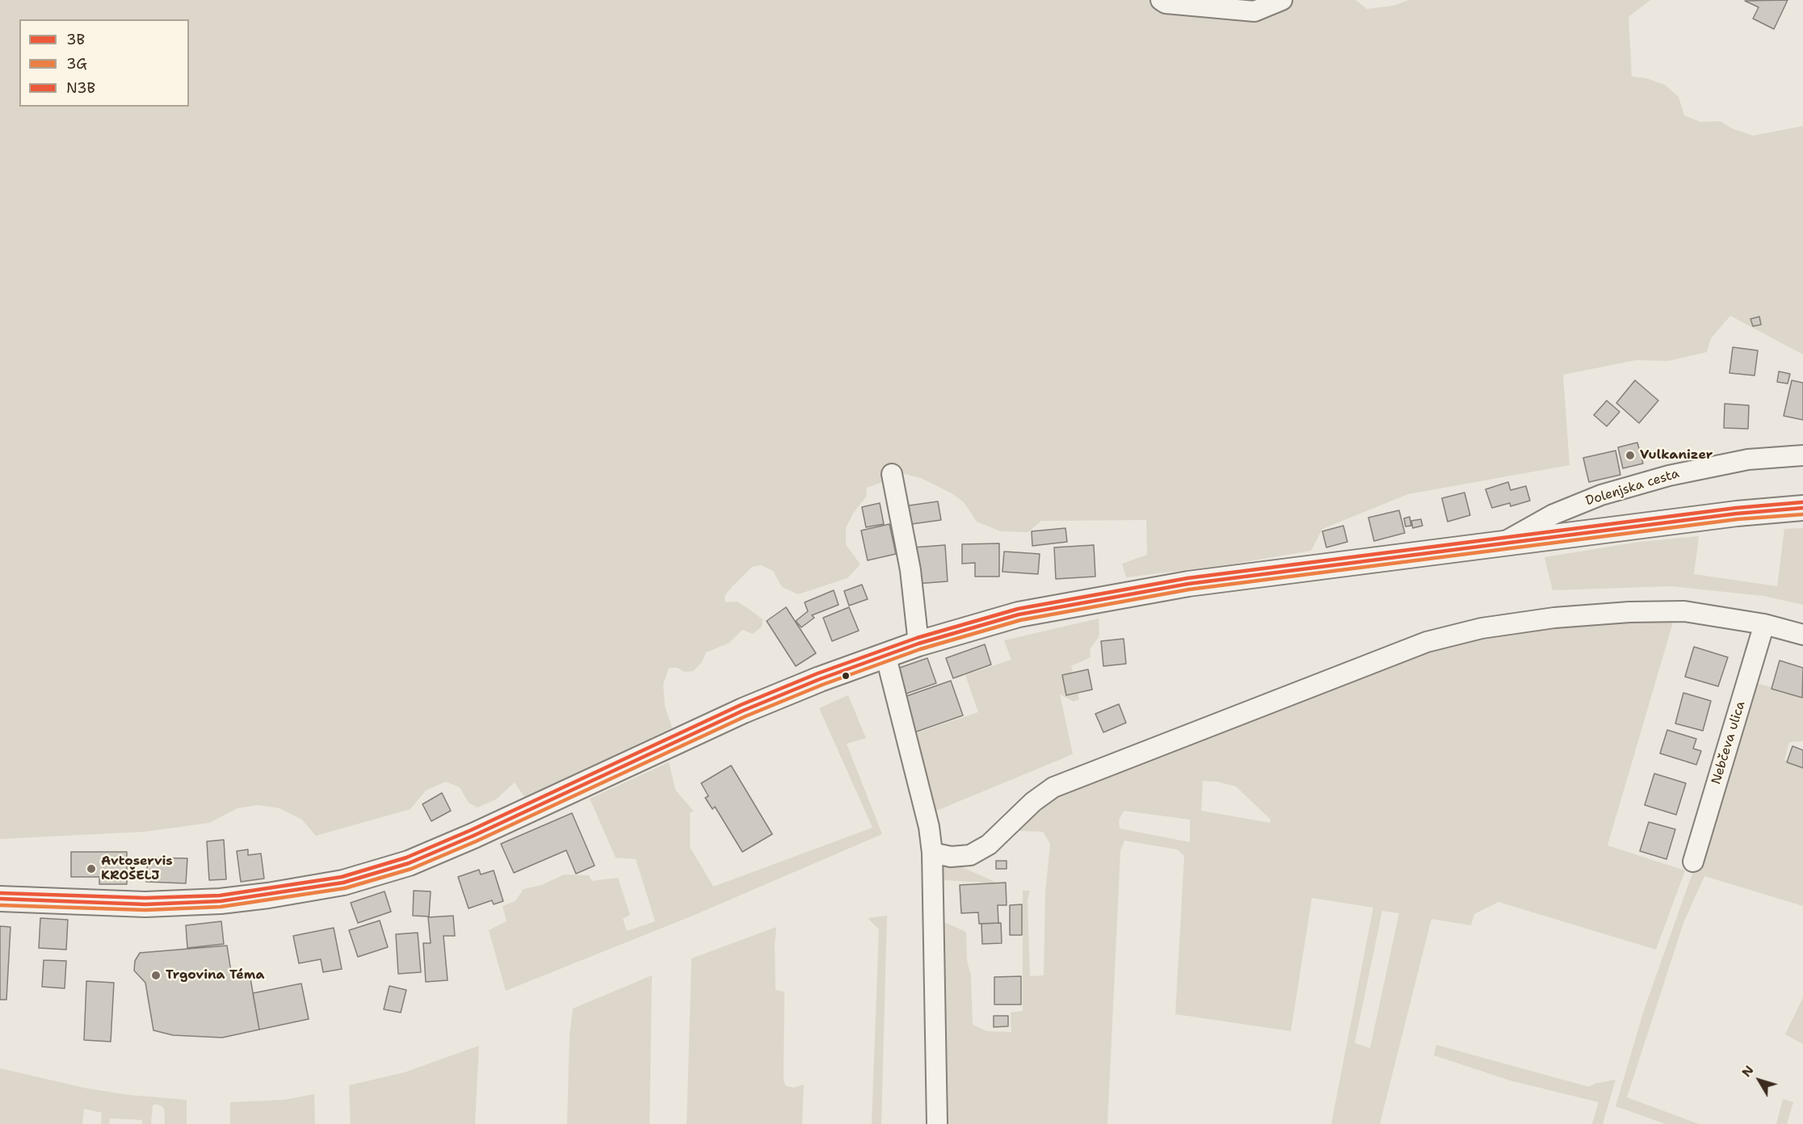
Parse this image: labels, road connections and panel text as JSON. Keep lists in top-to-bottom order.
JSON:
{
  "streets": {
    "main road": ["Dolenjska cesta"],
    "street": ["Nebčeva ulica"]
  },
  "places": ["Vulkanizer", "Avtoservis KROŠELJ", "Trgovina Téma"],
  "lines": ["transit line N3B", "transit line 3B", "transit line 3G"],
  "legend": ["3B", "3G", "N3B"],
  "north": "top left"
}
